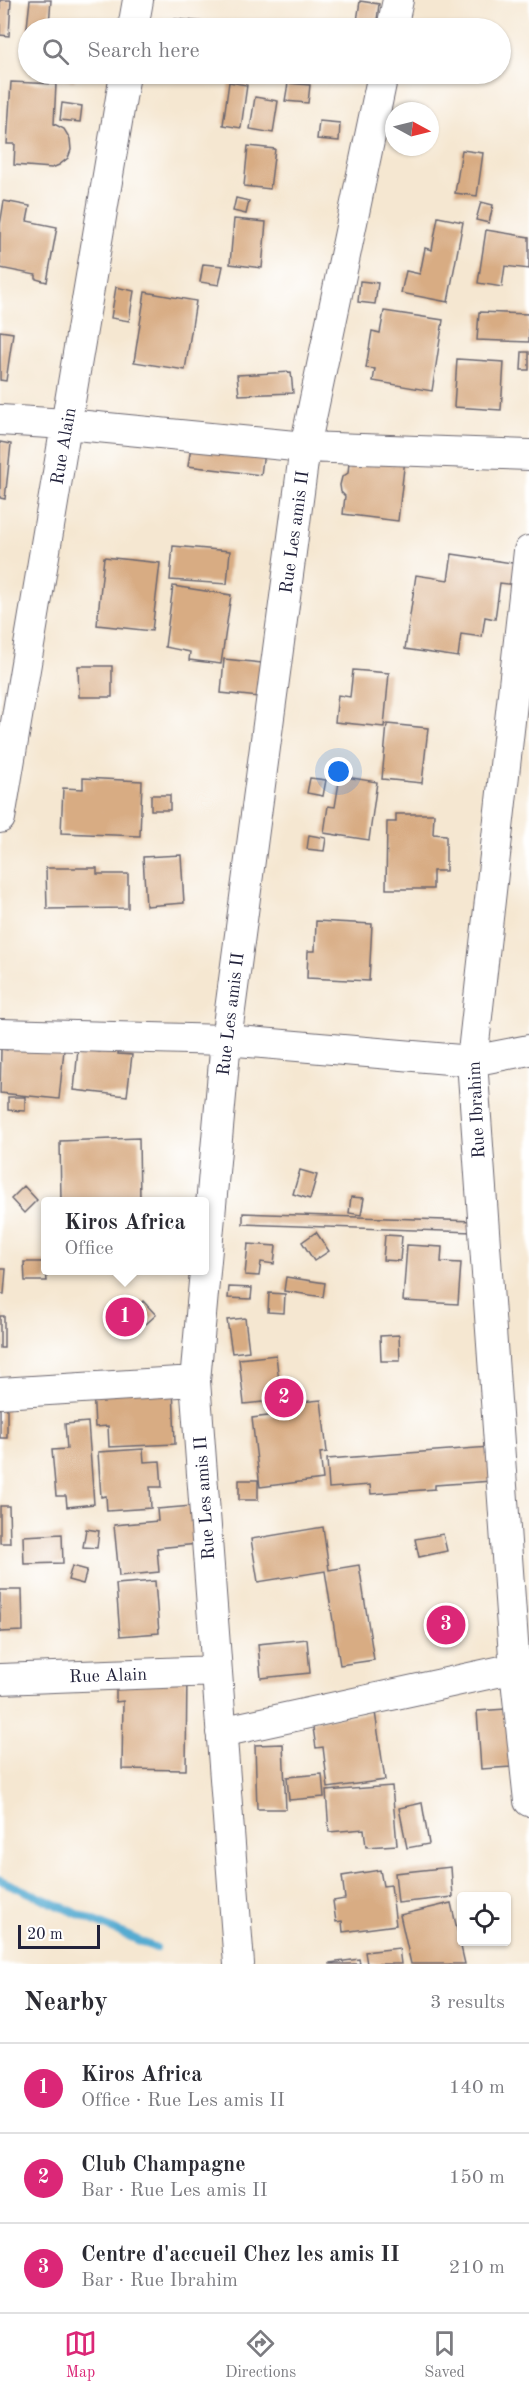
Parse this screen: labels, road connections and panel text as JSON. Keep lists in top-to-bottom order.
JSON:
{
  "streets": {
    "street": ["Rue Alain", "Rue Les amis II", "Rue Ibrahim"]
  },
  "crossings": [
    ["Rue Alain", "Rue Les amis II"]
  ],
  "scale_bar": "20 m",
  "north": "right",
  "page": {
    "search": "Search here",
    "popup": ["Kiros Africa", "Office"],
    "pins": ["1", "2", "3"],
    "scale": "20 m",
    "heading": ["Nearby", "3 results"],
    "list": [
      {
        "mark": "1",
        "name": "Kiros Africa",
        "note": "Office · Rue Les amis II",
        "value": "140 m"
      },
      {
        "mark": "2",
        "name": "Club Champagne",
        "note": "Bar · Rue Les amis II",
        "value": "150 m"
      },
      {
        "mark": "3",
        "name": "Centre d'accueil Chez les amis II",
        "note": "Bar · Rue Ibrahim",
        "value": "210 m"
      }
    ],
    "nav": ["Map", "Directions", "Saved"]
  }
}
